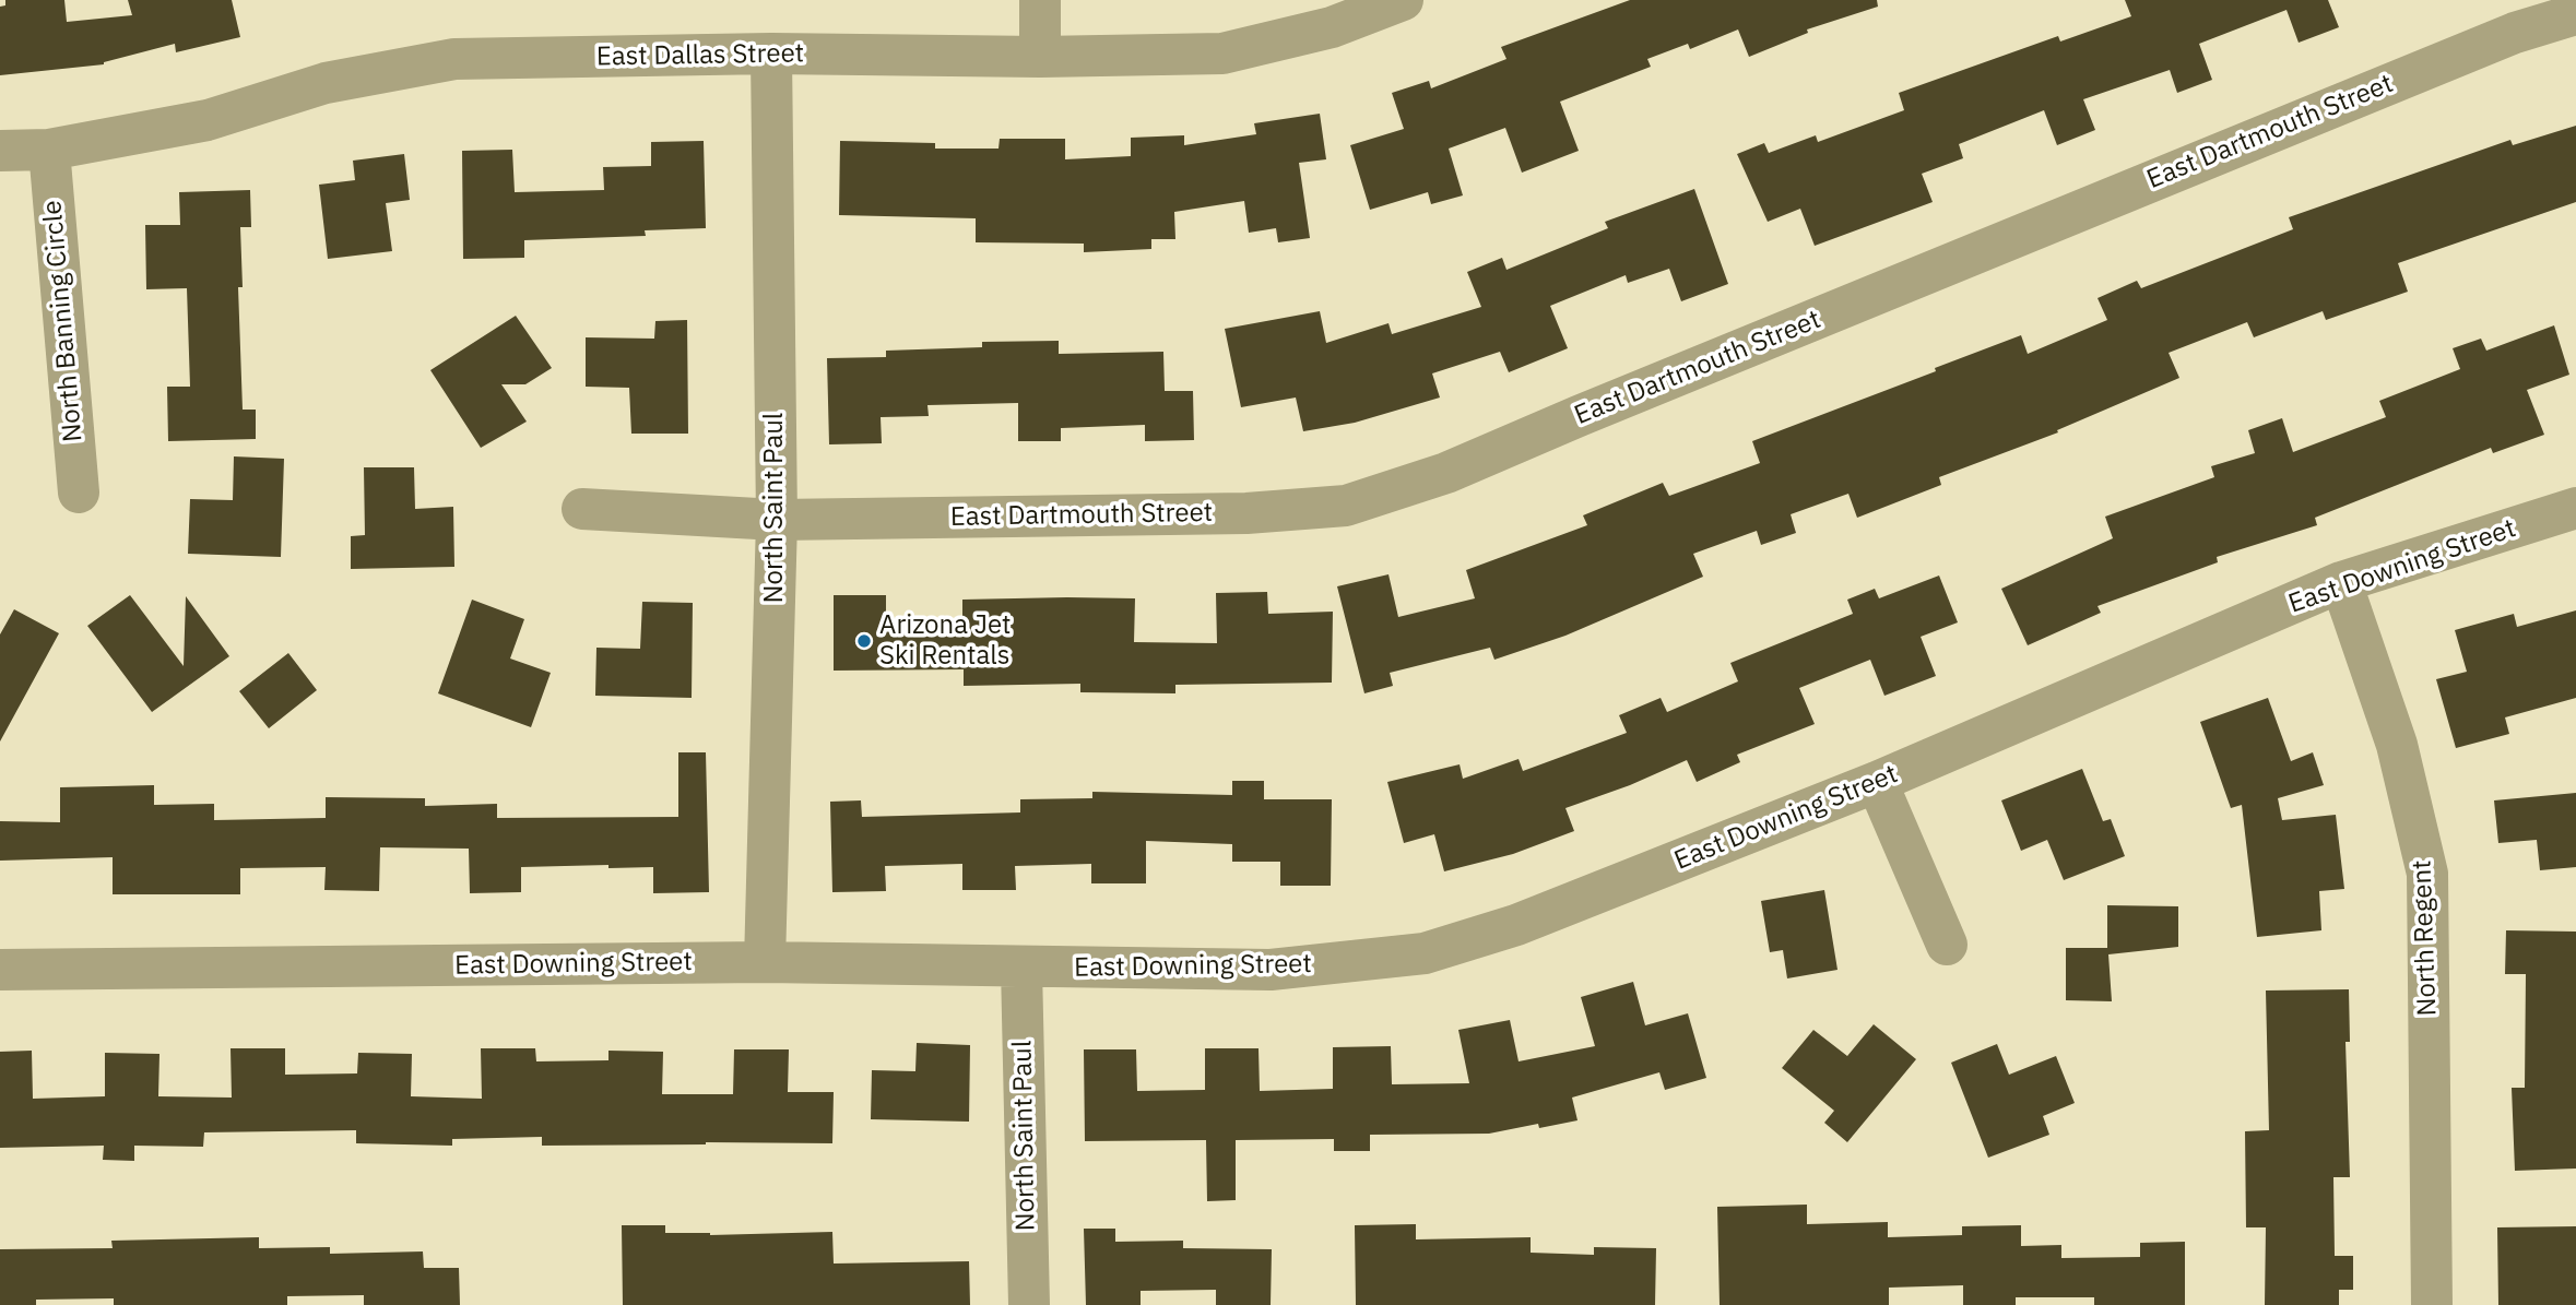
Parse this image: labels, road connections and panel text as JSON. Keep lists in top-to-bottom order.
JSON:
{
  "streets": {
    "street": [
      "East Dallas Street",
      "East Dartmouth Street",
      "North Banning Circle",
      "North Saint Paul",
      "East Downing Street",
      "North Regent"
    ]
  },
  "crossings": [
    ["East Dallas Street", "North Banning Circle"],
    ["East Dallas Street", "North Saint Paul"],
    ["East Dartmouth Street", "North Saint Paul"],
    ["North Saint Paul", "East Downing Street"],
    ["East Downing Street", "North Regent"]
  ],
  "places": ["Arizona Jet Ski Rentals"]
}
